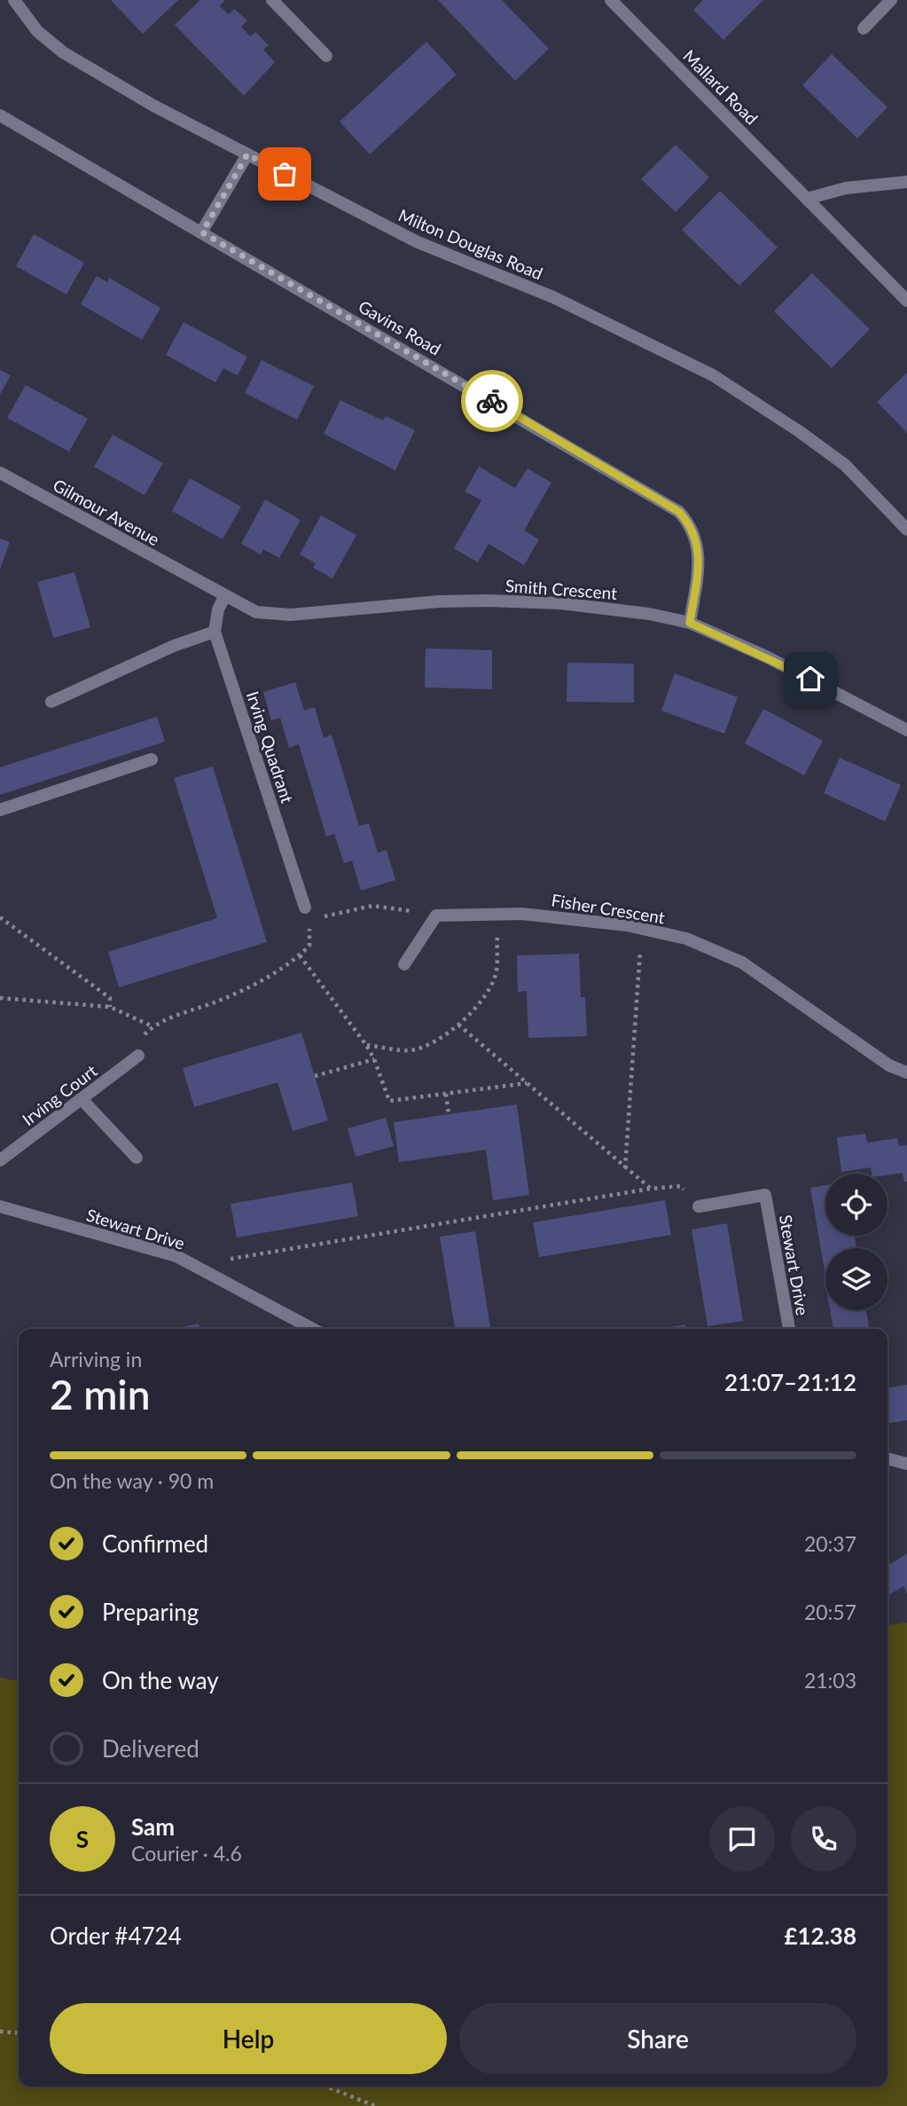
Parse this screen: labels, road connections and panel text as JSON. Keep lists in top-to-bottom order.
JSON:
{
  "streets": {
    "street": [
      "Mallard Road",
      "Milton Douglas Road",
      "Gavins Road",
      "Gilmour Avenue",
      "Smith Crescent",
      "Irving Quadrant",
      "Fisher Crescent",
      "Irving Court",
      "Stewart Drive"
    ]
  },
  "crossings": [
    ["Gavins Road", "Smith Crescent"],
    ["Gilmour Avenue", "Smith Crescent"]
  ],
  "page": {
    "heading": ["2 min", "Arriving in", "21:07–21:12"],
    "panel": [
      "Sam",
      "Courier · 4.6",
      "Order #4724",
      "£12.38"
    ],
    "bar": "On the way · 90 m",
    "list": [
      ["Confirmed", "20:37"],
      ["Preparing", "20:57"],
      ["On the way", "21:03"],
      "Delivered"
    ],
    "round": "S",
    "buttons": ["Help", "Share"]
  }
}
